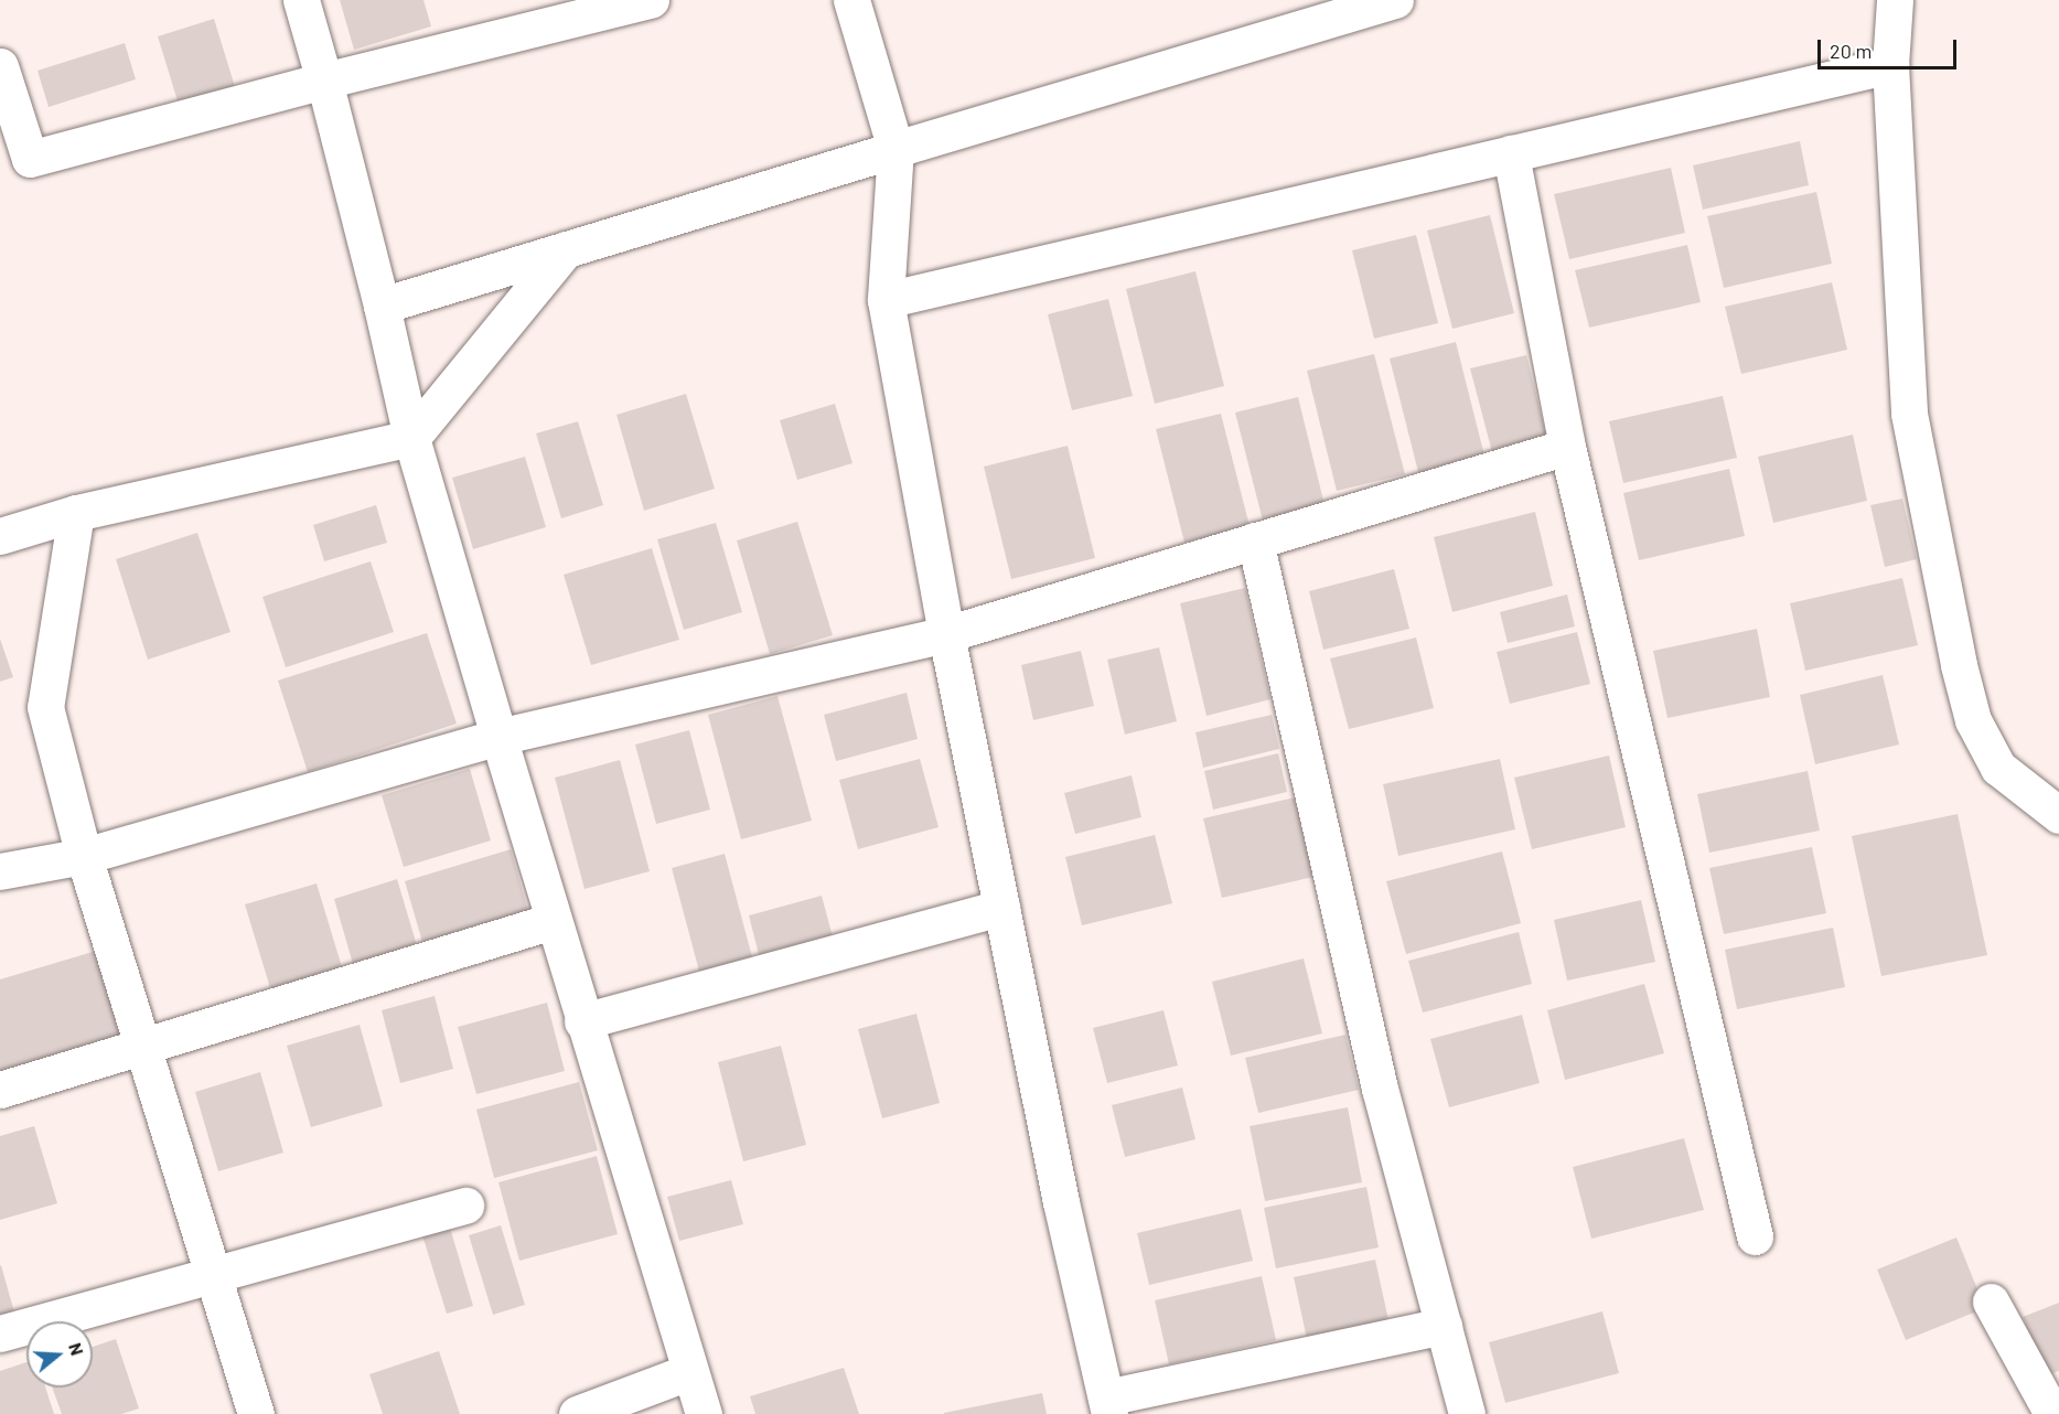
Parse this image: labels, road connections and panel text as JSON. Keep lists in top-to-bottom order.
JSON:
{
  "scale_bar": "20 m",
  "north": "right"
}
